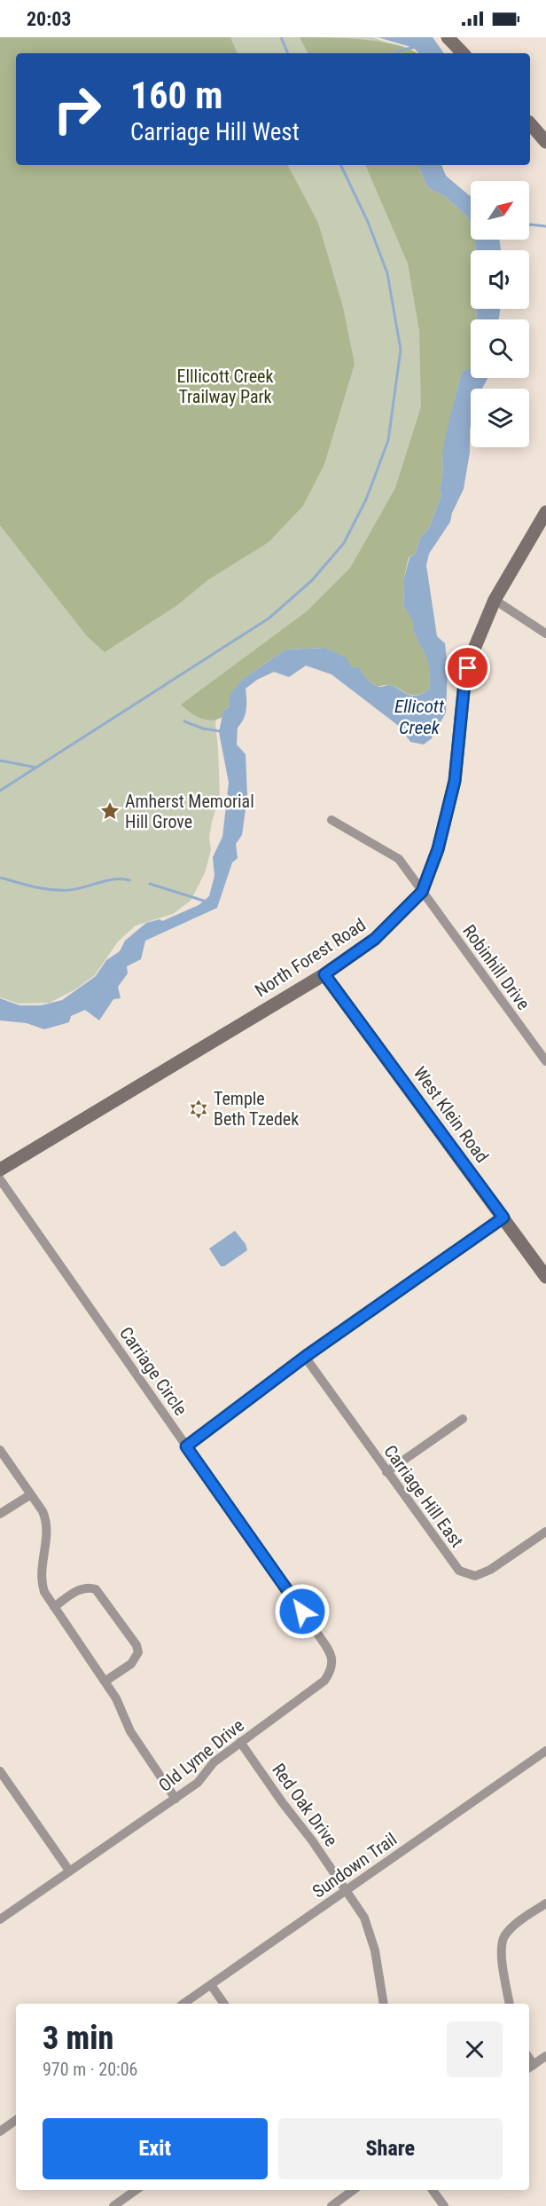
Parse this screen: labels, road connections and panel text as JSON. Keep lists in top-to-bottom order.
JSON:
{
  "streets": {
    "street": [
      "North Forest Road",
      "Robinhill Drive",
      "West Klein Road",
      "Carriage Circle",
      "Carriage Hill East",
      "Old Lyme Drive",
      "Red Oak Drive",
      "Sundown Trail"
    ]
  },
  "crossings": [
    ["North Forest Road", "Robinhill Drive"],
    ["North Forest Road", "West Klein Road"],
    ["Carriage Circle", "Old Lyme Drive"],
    ["Old Lyme Drive", "Red Oak Drive"],
    ["Red Oak Drive", "Sundown Trail"]
  ],
  "water": ["Ellicott Creek"],
  "parks": ["Elllicott Creek Trailway Park"],
  "places": {
    "place": ["Amherst Memorial Hill Grove"],
    "synagogue": ["Temple Beth Tzedek"]
  },
  "north": "top right",
  "page": {
    "status": "20:03",
    "turn": ["160 m", "Carriage Hill West"],
    "heading": ["3 min", "970 m · 20:06"],
    "buttons": ["Exit", "Share"]
  }
}
